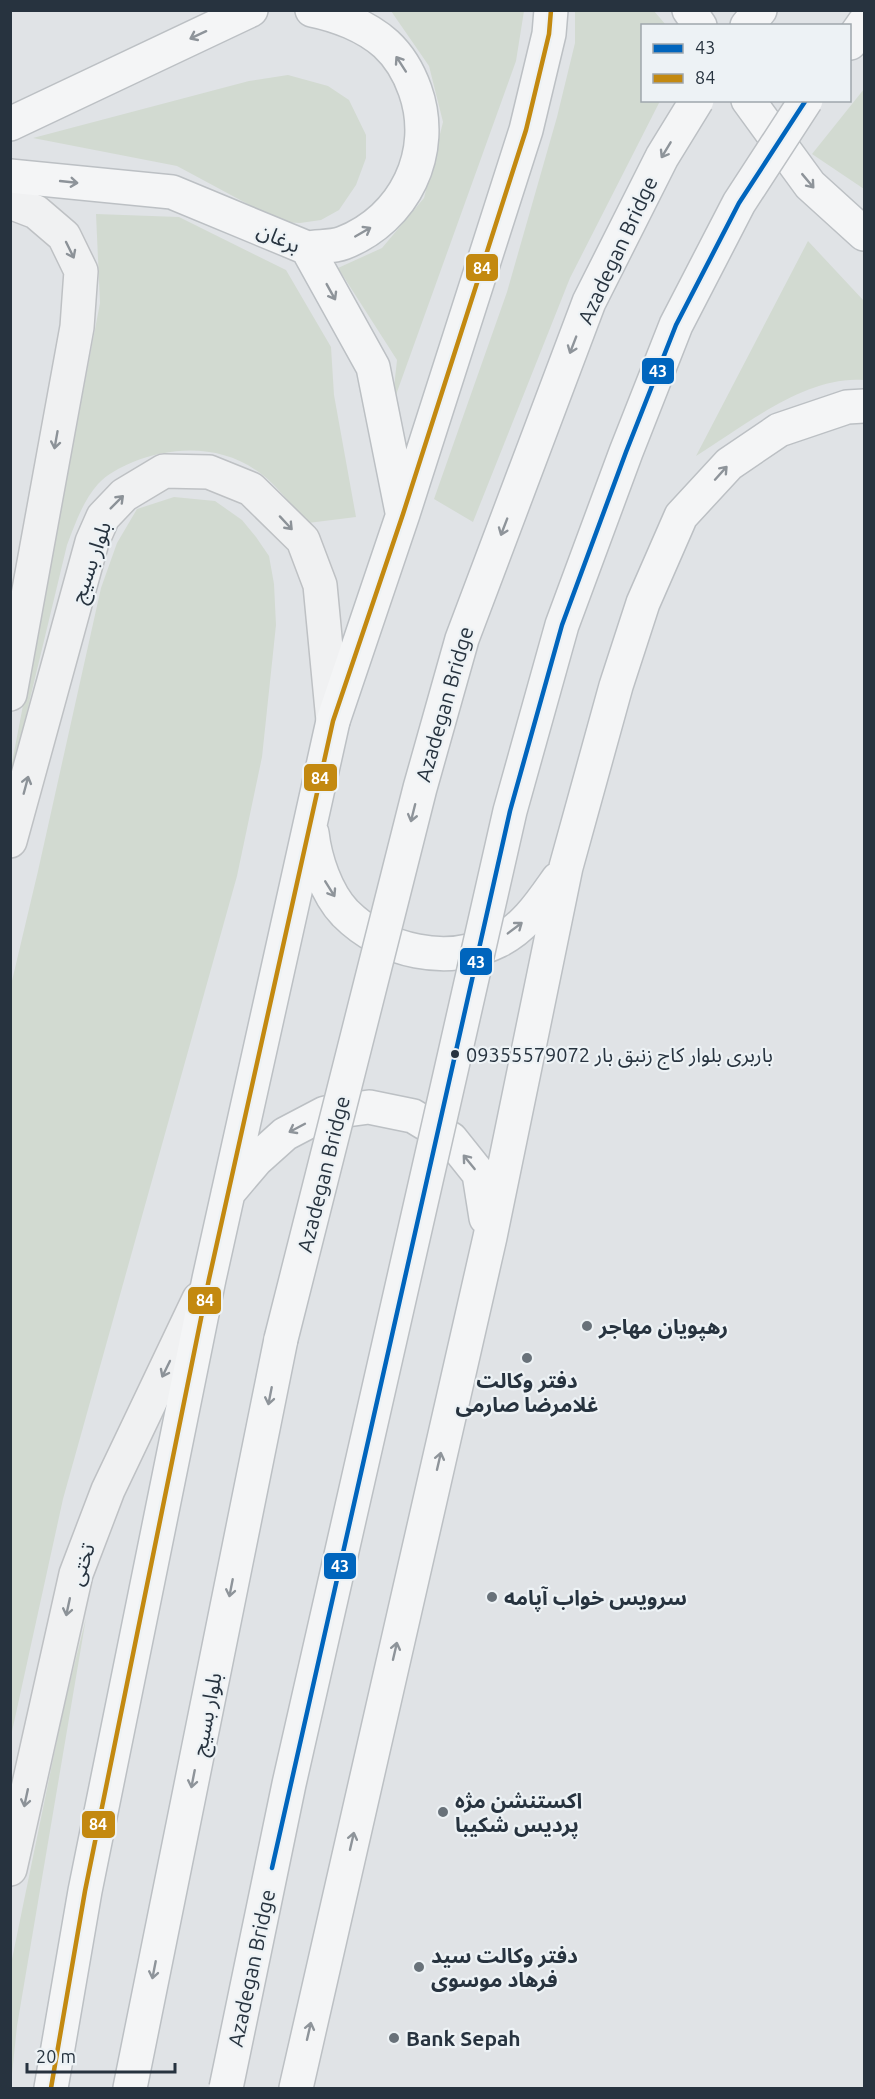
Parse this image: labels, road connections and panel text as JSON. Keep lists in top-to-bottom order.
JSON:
{
  "streets": {
    "main road": ["برغان", "Azadegan Bridge", "بلوار بسیج"],
    "street": ["تختی"]
  },
  "crossings": [
    ["Azadegan Bridge", "بلوار بسیج"]
  ],
  "one_way": ["برغان", "تختی"],
  "places": [
    "باربری بلوار کاج زنبق بار 09355579072",
    "رهپویان مهاجر",
    "دفتر وکالت غلامرضا صارمی",
    "سرویس خواب آپامه",
    "اکستنشن مژه پردیس شکیبا",
    "دفتر وکالت سید فرهاد موسوی",
    "Bank Sepah"
  ],
  "lines": ["transit line 84", "transit line 43"],
  "legend": ["43", "84"],
  "scale_bar": "20 m"
}
